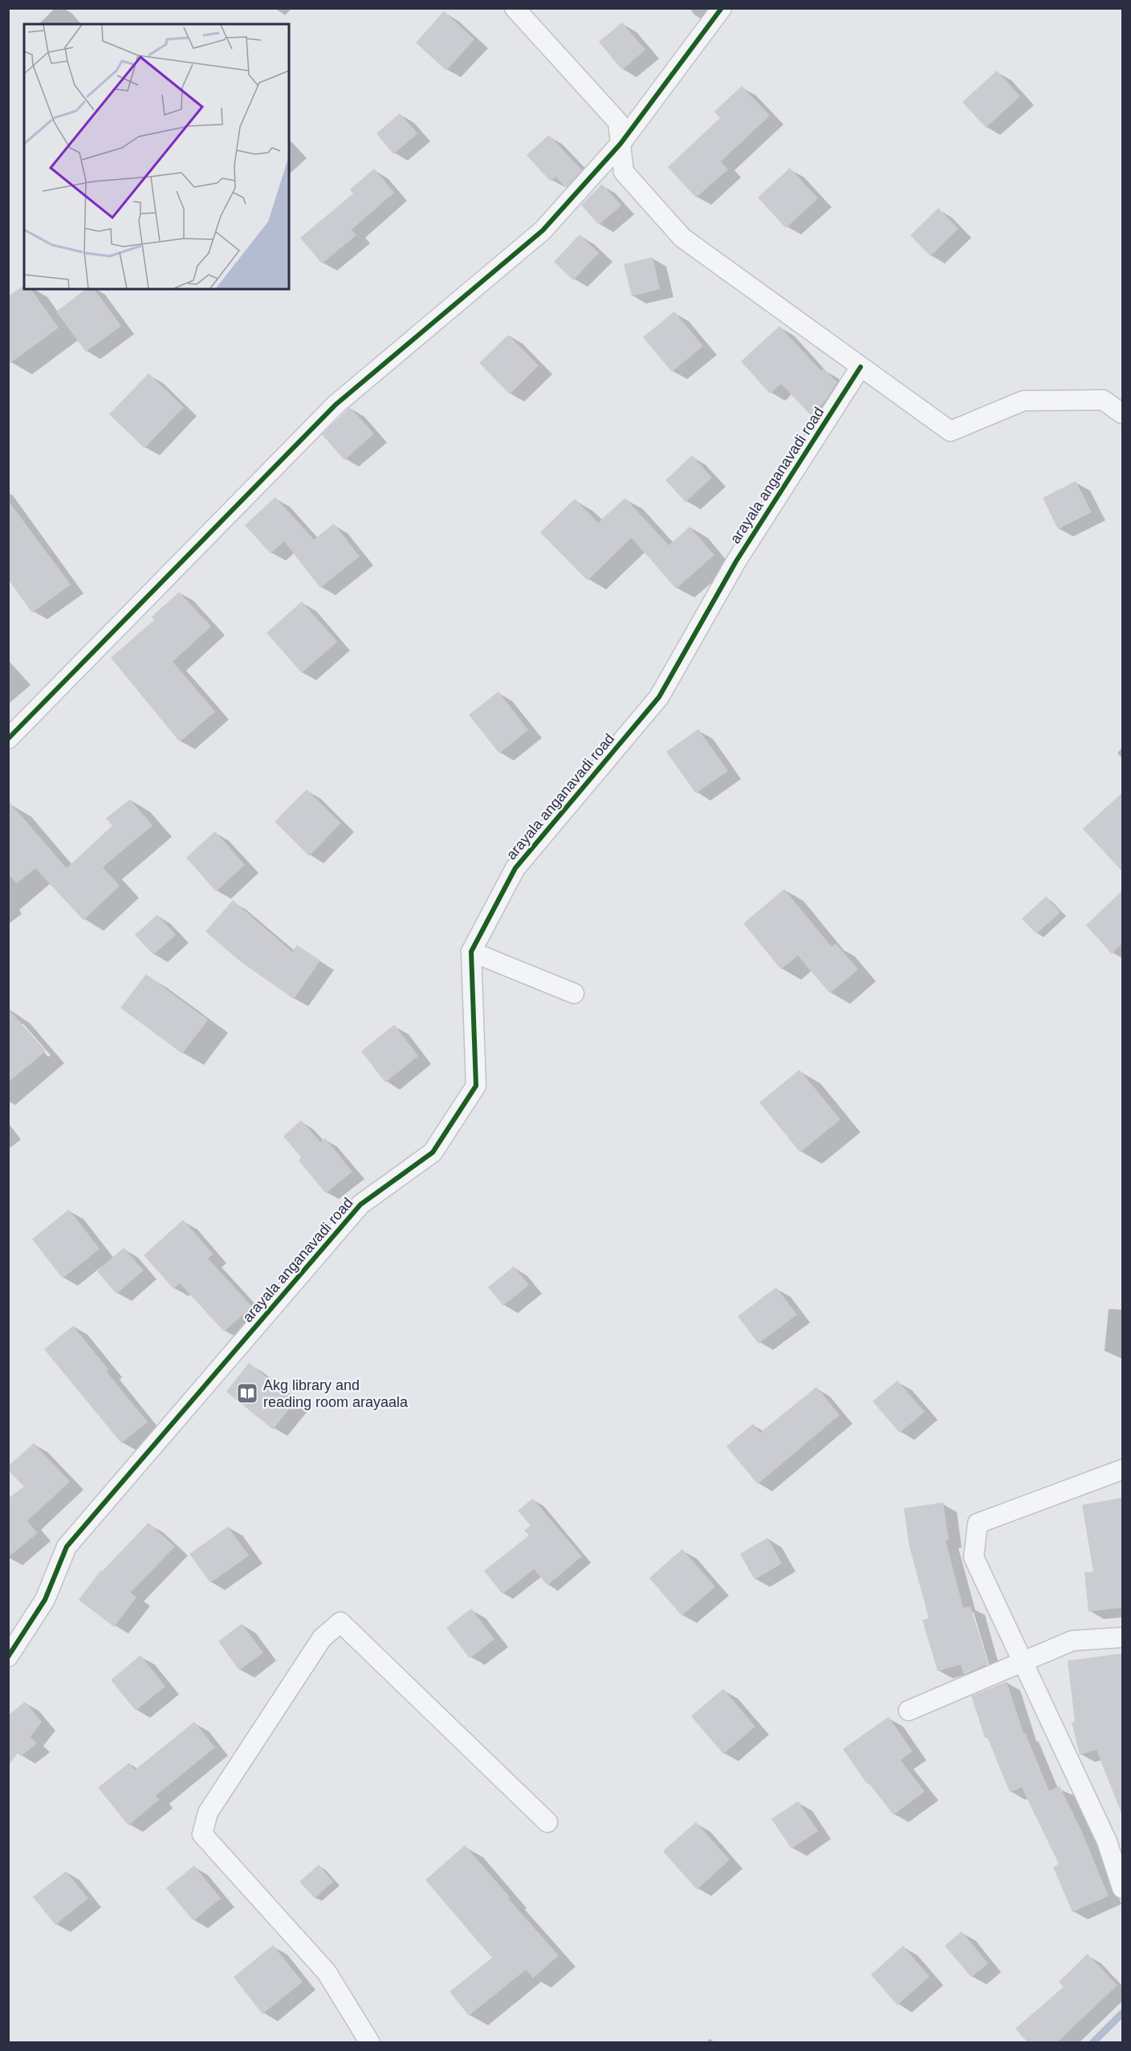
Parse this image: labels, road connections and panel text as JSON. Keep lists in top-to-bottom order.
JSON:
{
  "streets": {
    "street": ["arayala anganavadi road"]
  },
  "places": {
    "library": ["Akg library and reading room arayaala"]
  }
}
